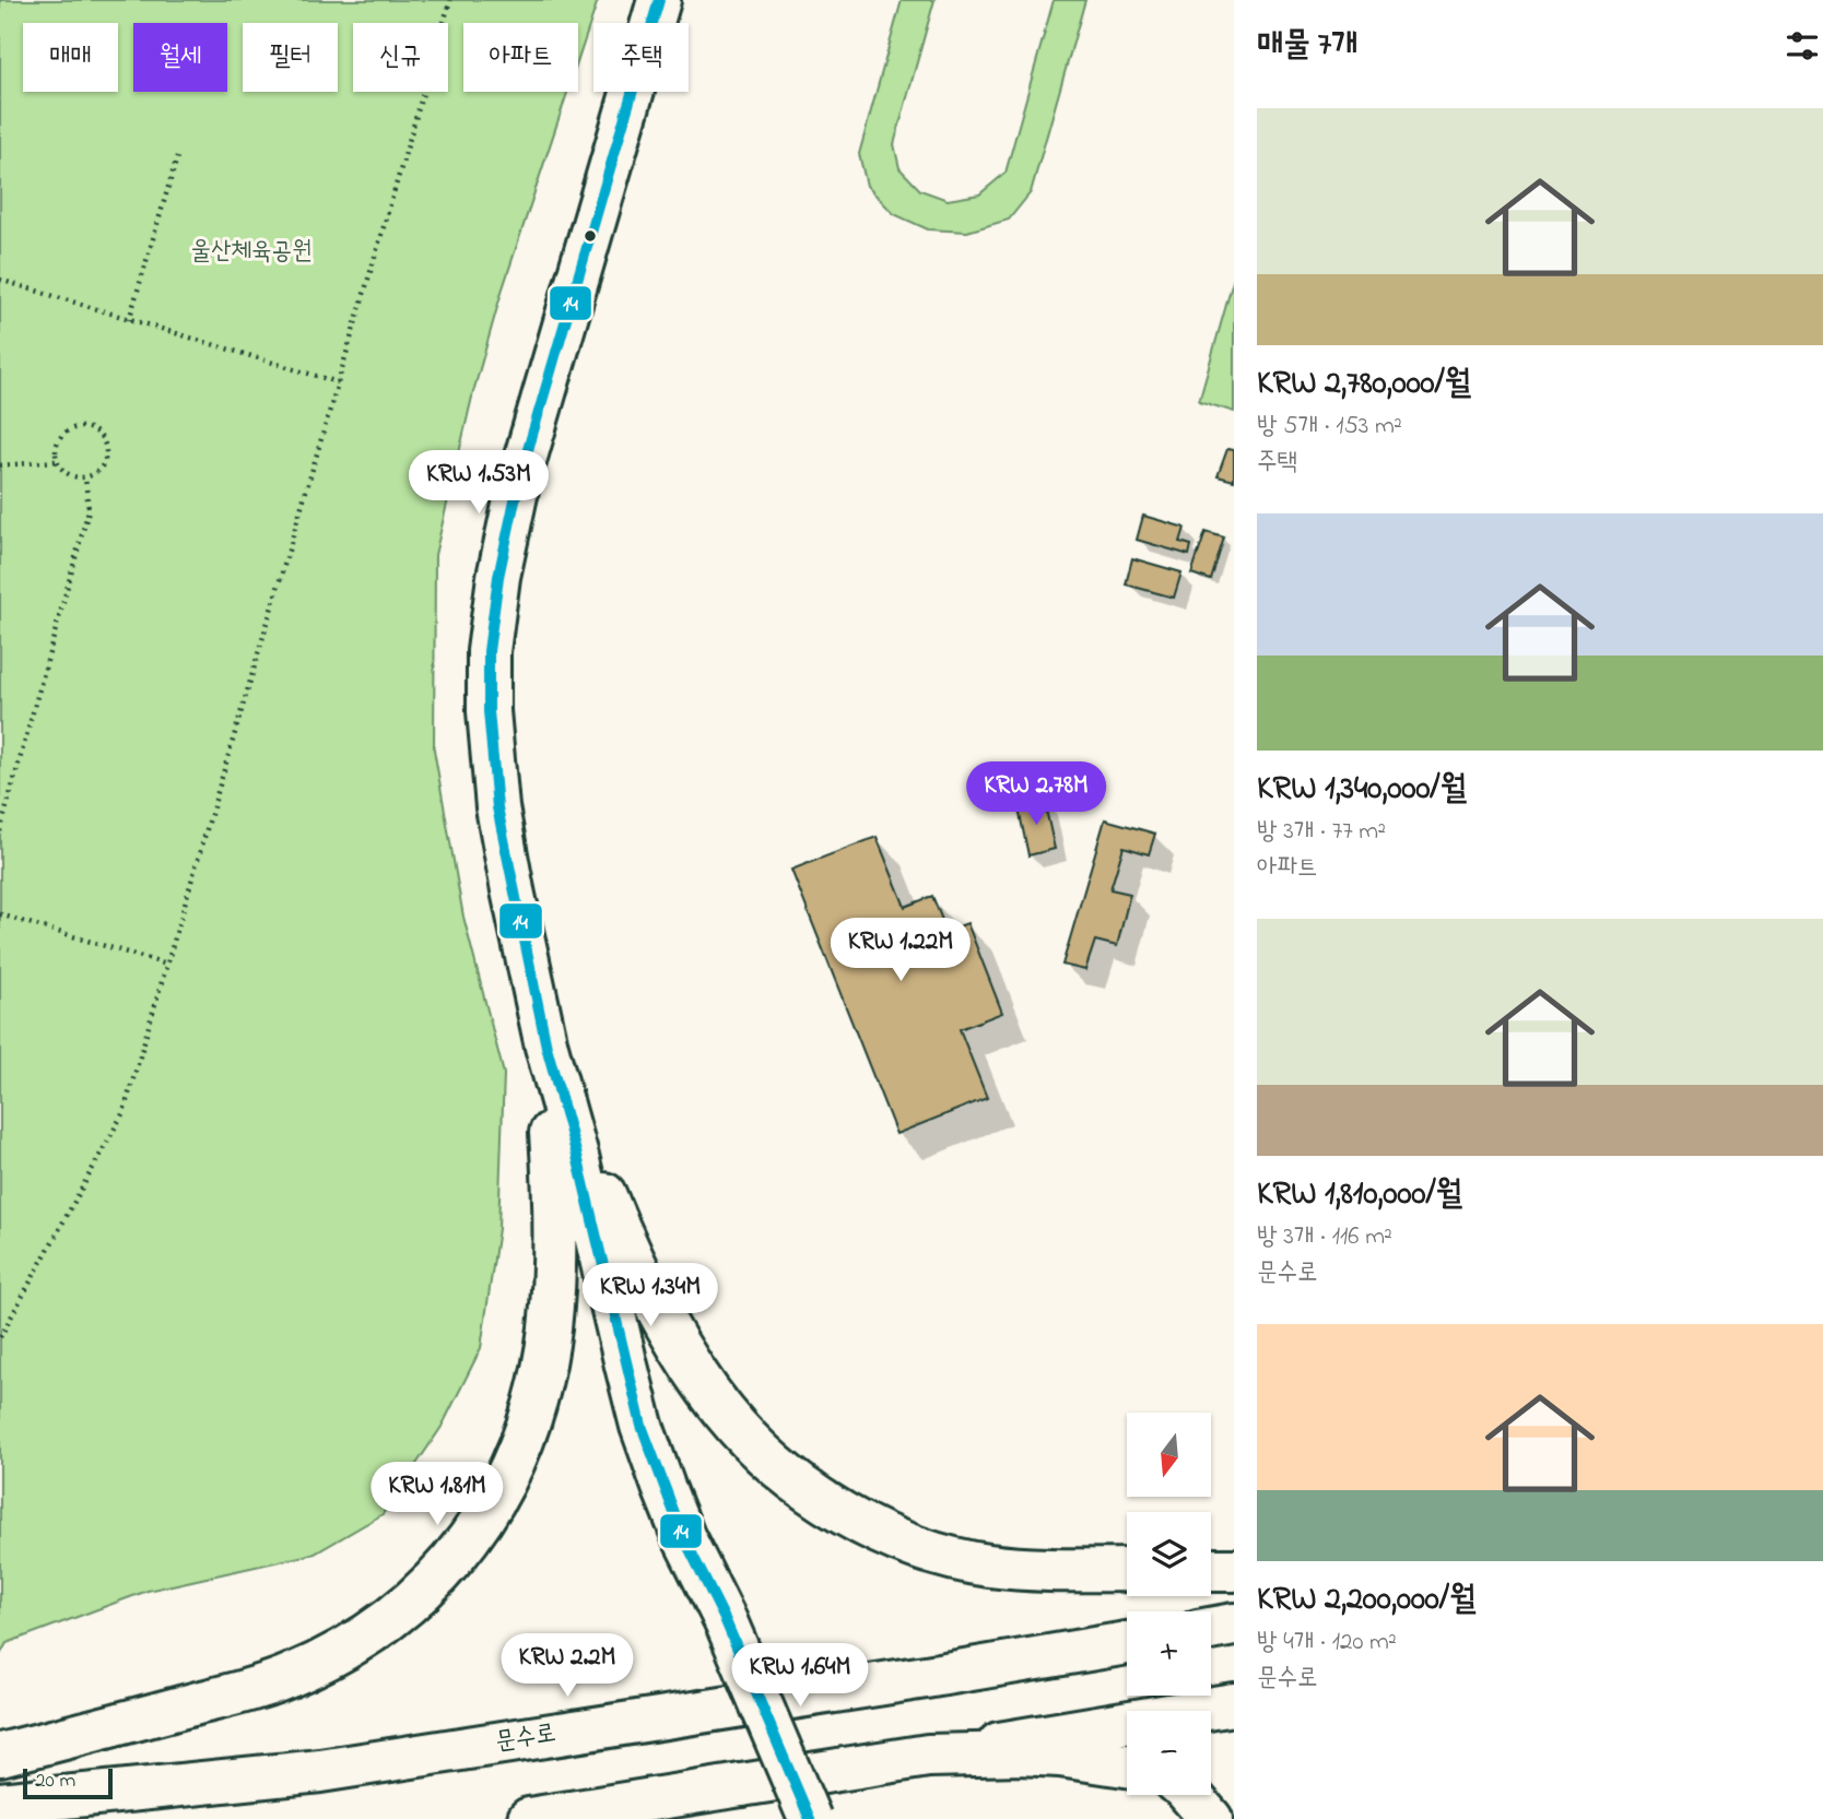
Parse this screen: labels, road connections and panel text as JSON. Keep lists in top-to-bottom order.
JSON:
{
  "streets": {
    "main road": ["문수로"]
  },
  "parks": ["울산체육공원"],
  "lines": ["transit line 14"],
  "scale_bar": "20 m",
  "north": "bottom",
  "page": {
    "heading": "매물 7개",
    "chip": [
      "매매",
      "월세",
      "필터",
      "신규",
      "아파트",
      "주택"
    ],
    "list": [
      {
        "name": "KRW 2,780,000/월",
        "note": "방 5개 · 153 m² · 주택"
      },
      {
        "name": "KRW 1,340,000/월",
        "note": "방 3개 · 77 m² · 아파트"
      },
      {
        "name": "KRW 1,810,000/월",
        "note": "방 3개 · 116 m² · 문수로"
      },
      {
        "name": "KRW 2,200,000/월",
        "note": "방 4개 · 120 m² · 문수로"
      }
    ],
    "price": [
      "KRW 1.53M",
      "KRW 2.78M",
      "KRW 1.22M",
      "KRW 1.34M",
      "KRW 1.81M",
      "KRW 2.2M",
      "KRW 1.64M"
    ],
    "map_buttons": ["+", "−"],
    "scale": "20 m"
  }
}
